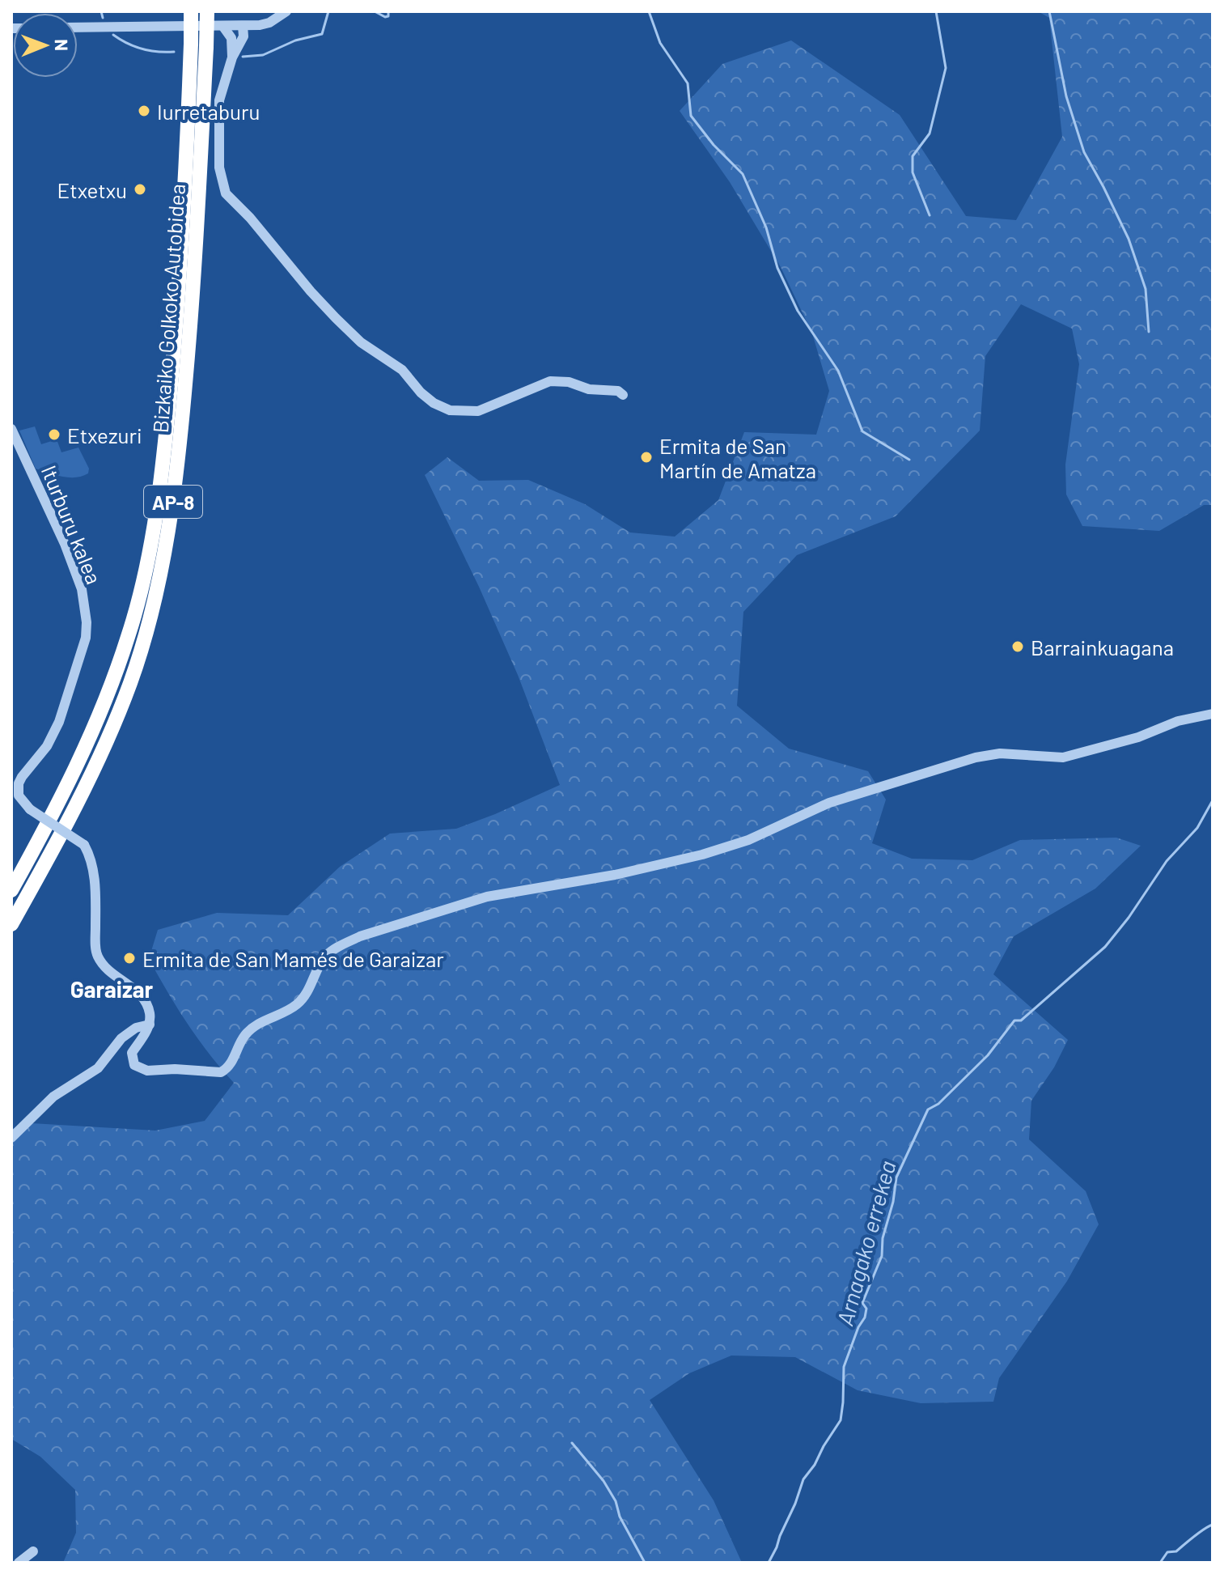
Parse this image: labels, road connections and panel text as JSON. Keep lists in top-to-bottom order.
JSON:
{
  "streets": {
    "highway": ["Bizkaiko Golkoko Autobidea", "AP-8"],
    "street": ["Iturburu kalea"]
  },
  "districts": ["Garaizar"],
  "water": ["Arnagako errekea"],
  "places": [
    "Iurretaburu",
    "Etxetxu",
    "Etxezuri",
    "Ermita de San Martín de Amatza",
    "Barrainkuagana",
    "Ermita de San Mamés de Garaizar"
  ],
  "north": "right"
}
